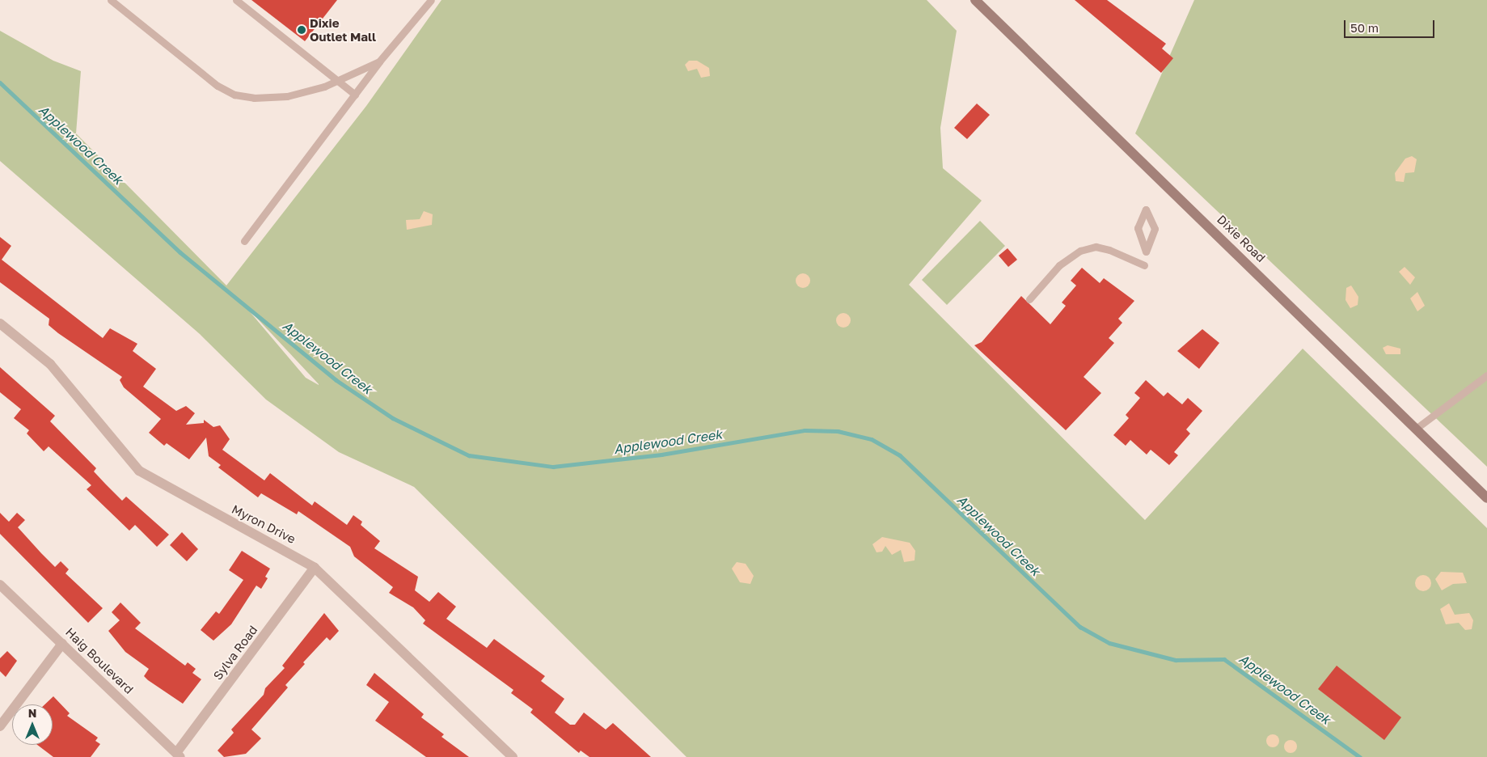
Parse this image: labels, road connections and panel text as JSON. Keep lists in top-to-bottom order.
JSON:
{
  "streets": {
    "main road": ["Dixie Road"],
    "street": ["Myron Drive", "Sylva Road", "Haig Boulevard"]
  },
  "crossings": [
    ["Myron Drive", "Sylva Road"],
    ["Sylva Road", "Haig Boulevard"]
  ],
  "water": ["Applewood Creek"],
  "places": ["Dixie Outlet Mall"],
  "scale_bar": "50 m",
  "north": "top"
}
